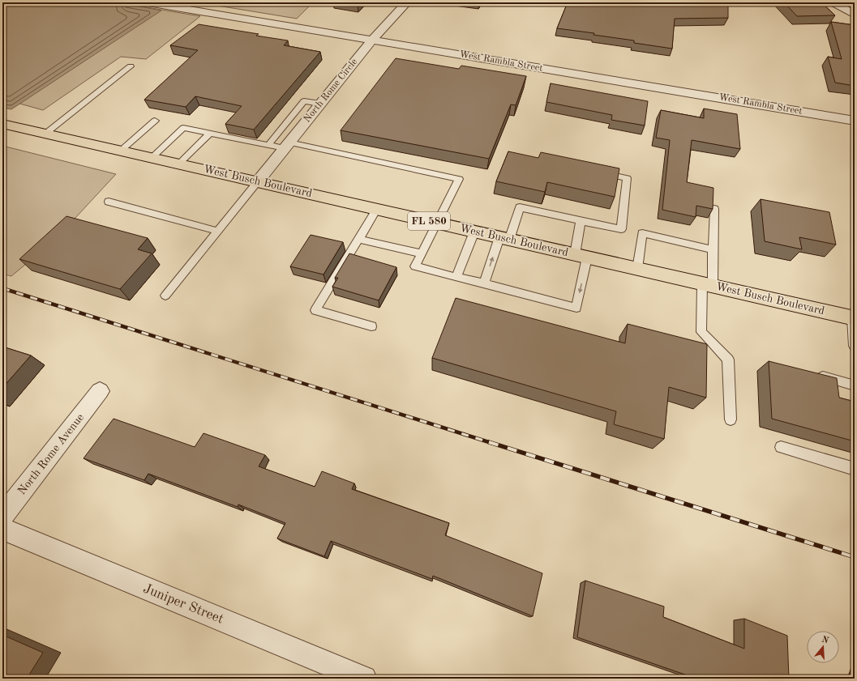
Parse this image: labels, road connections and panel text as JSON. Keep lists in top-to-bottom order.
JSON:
{
  "streets": {
    "main road": ["West Busch Boulevard", "FL 580"],
    "street": [
      "West Rambla Street",
      "North Rome Circle",
      "North Rome Avenue",
      "Juniper Street"
    ]
  },
  "crossings": [
    ["West Rambla Street", "North Rome Circle"],
    ["North Rome Circle", "West Busch Boulevard"]
  ],
  "north": "top"
}
